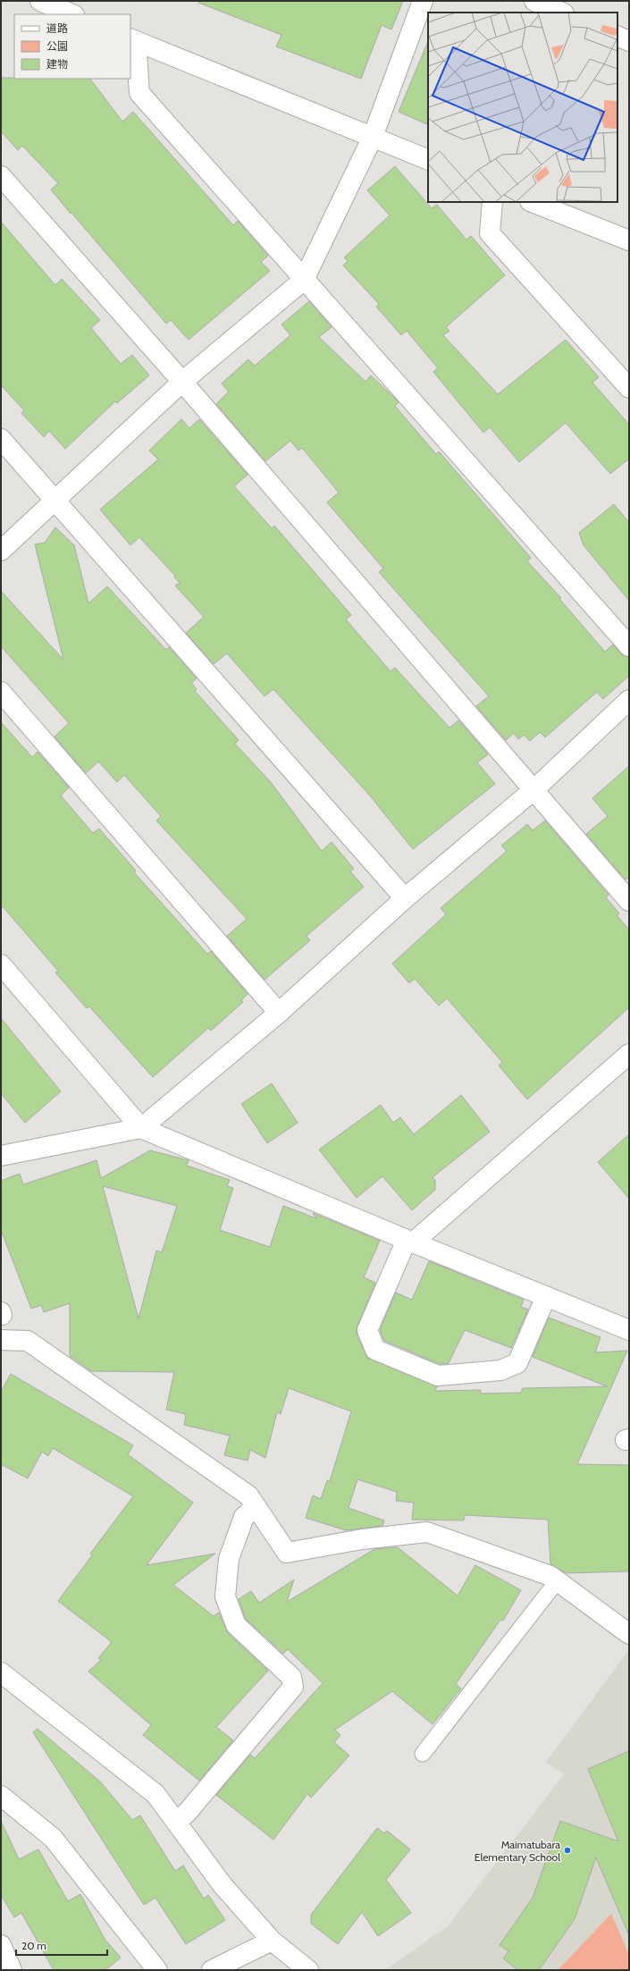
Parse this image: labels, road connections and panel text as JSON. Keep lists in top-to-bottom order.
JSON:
{
  "places": ["Maimatubara Elementary School"],
  "legend": ["道路", "公園", "建物"],
  "scale_bar": "20 m"
}
